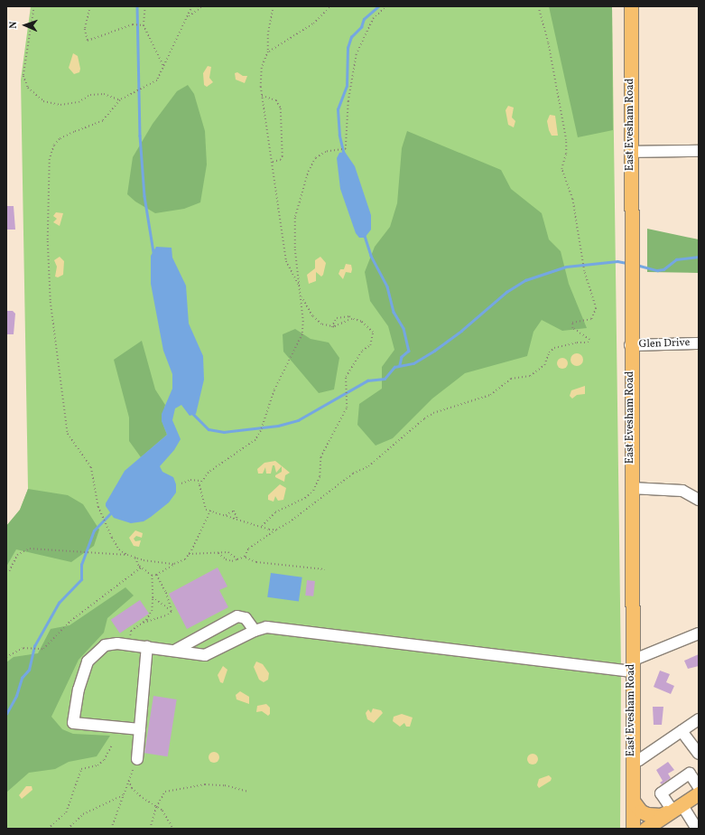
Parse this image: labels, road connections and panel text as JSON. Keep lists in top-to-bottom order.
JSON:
{
  "streets": {
    "main road": ["East Evesham Road"],
    "street": ["Glen Drive"]
  },
  "crossings": [
    ["East Evesham Road", "Glen Drive"]
  ],
  "north": "left"
}
